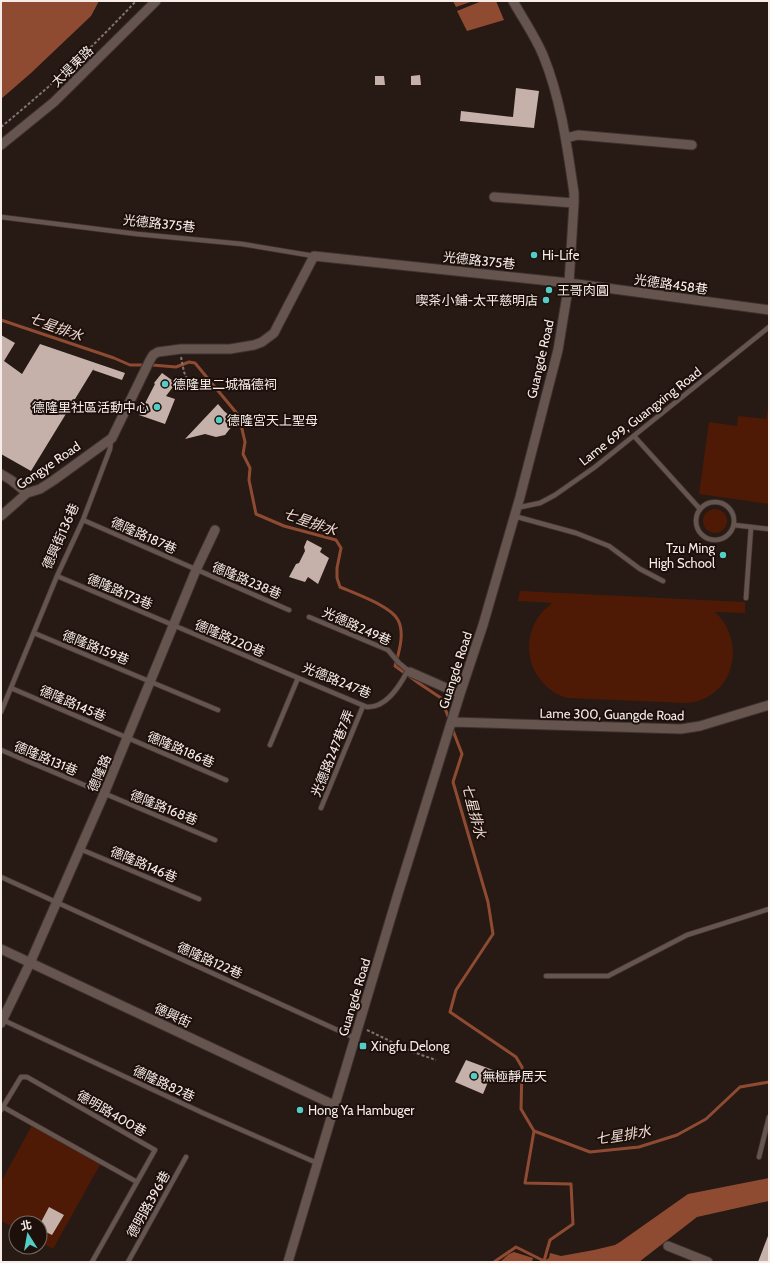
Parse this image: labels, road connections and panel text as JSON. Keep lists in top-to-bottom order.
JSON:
{
  "streets": {
    "street": [
      "太堤東路",
      "光德路375巷",
      "光德路458巷",
      "Guangde Road",
      "Gongye Road",
      "德興街136巷",
      "Lame 300, Guangde Road",
      "德隆路",
      "德興街"
    ],
    "lane": [
      "Lame 699, Guangxing Road",
      "德隆路187巷",
      "德隆路238巷",
      "德隆路173巷",
      "光德路249巷",
      "德隆路220巷",
      "德隆路159巷",
      "光德路247巷",
      "德隆路145巷",
      "德隆路186巷",
      "光德路247巷7弄",
      "德隆路131巷",
      "德隆路168巷",
      "德隆路146巷",
      "德隆路122巷",
      "德隆路82巷",
      "德明路400巷",
      "德明路396巷"
    ]
  },
  "crossings": [
    ["光德路375巷", "光德路458巷"],
    ["光德路375巷", "Guangde Road"],
    ["光德路375巷", "德興街136巷"],
    ["光德路458巷", "Guangde Road"],
    ["Guangde Road", "Lame 699, Guangxing Road"],
    ["Guangde Road", "Lame 300, Guangde Road"],
    ["Guangde Road", "德隆路122巷"],
    ["Guangde Road", "德興街"],
    ["Guangde Road", "德隆路82巷"],
    ["Gongye Road", "德興街136巷"],
    ["德隆路187巷", "德興街136巷"],
    ["德隆路187巷", "德隆路238巷"],
    ["德隆路187巷", "德隆路"],
    ["德興街136巷", "德隆路173巷"],
    ["德興街136巷", "德隆路159巷"],
    ["德興街136巷", "德隆路145巷"],
    ["德隆路238巷", "德隆路"],
    ["德隆路173巷", "德隆路220巷"],
    ["德隆路173巷", "德隆路"],
    ["光德路249巷", "光德路247巷"],
    ["德隆路220巷", "光德路247巷"],
    ["德隆路220巷", "德隆路"],
    ["德隆路159巷", "德隆路"],
    ["光德路247巷", "光德路247巷7弄"],
    ["德隆路145巷", "德隆路186巷"],
    ["德隆路145巷", "德隆路"],
    ["德隆路186巷", "德隆路"],
    ["德隆路131巷", "德隆路"],
    ["德隆路131巷", "德隆路168巷"],
    ["德隆路", "德隆路168巷"],
    ["德隆路", "德隆路146巷"],
    ["德隆路", "德隆路122巷"],
    ["德隆路", "德興街"],
    ["德隆路", "德隆路82巷"]
  ],
  "water": ["七星排水"],
  "places": {
    "other": [
      "Hi-Life",
      "王哥肉圓",
      "喫茶小鋪-太平慈明店",
      "德隆里二城福德祠",
      "德隆里社區活動中心",
      "德隆宮天上聖母",
      "Tzu Ming High School",
      "無極靜居天",
      "Hong Ya Hambuger"
    ],
    "transit": ["Xingfu Delong"]
  },
  "north": "top"
}
